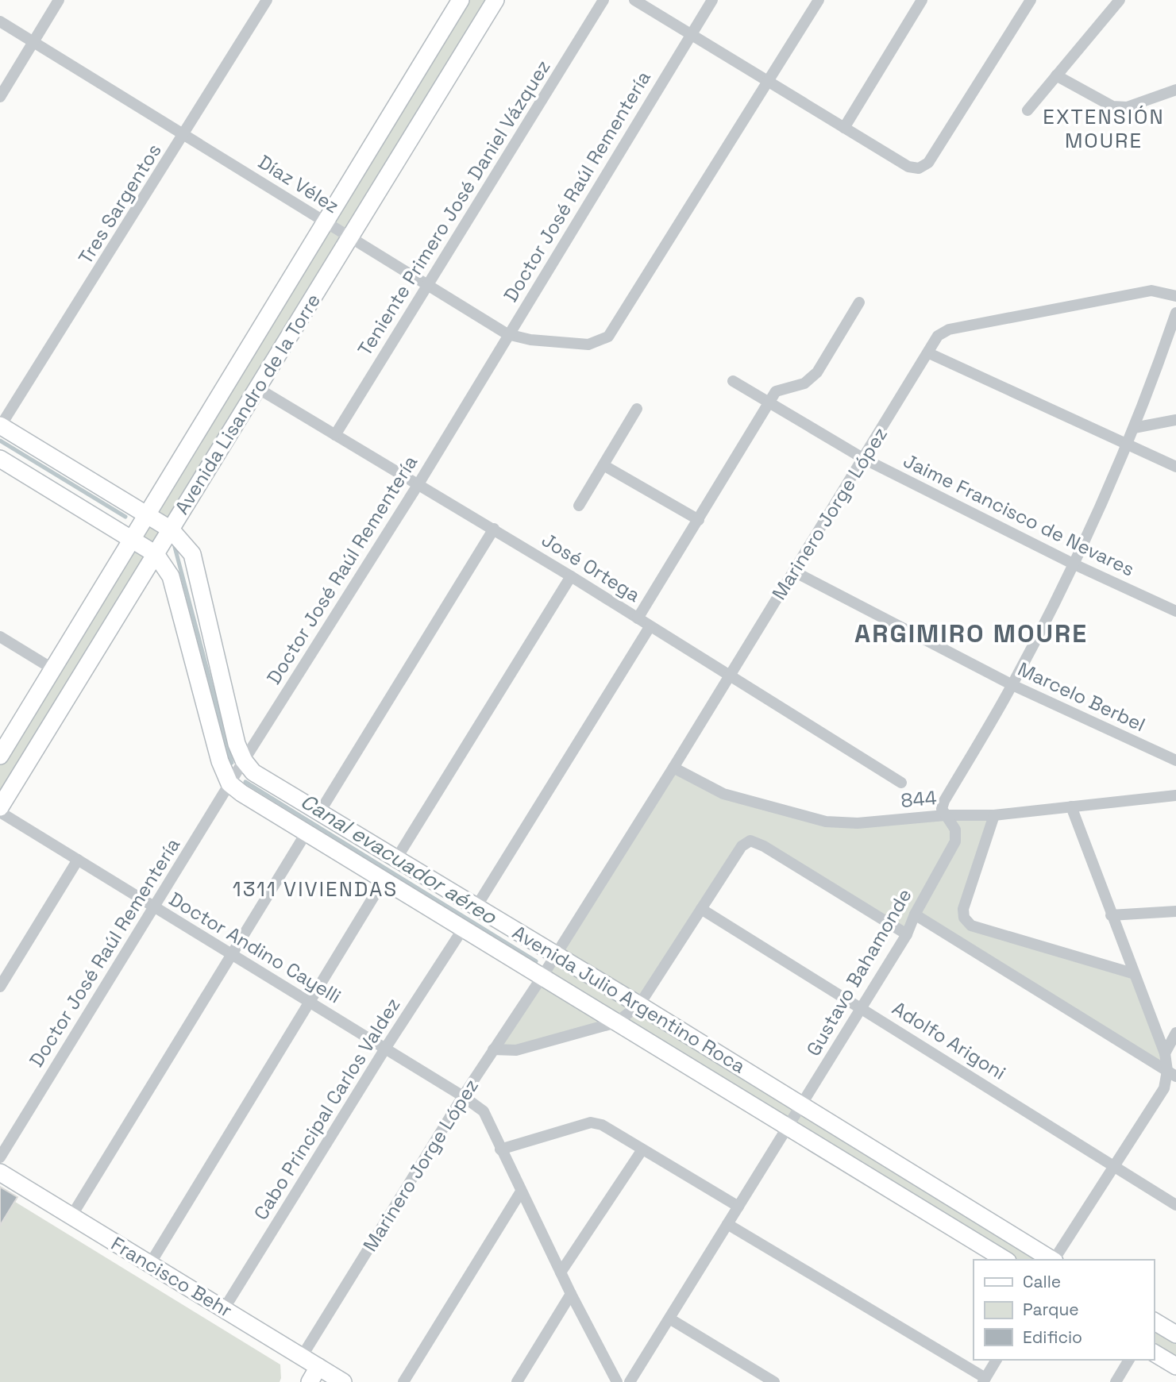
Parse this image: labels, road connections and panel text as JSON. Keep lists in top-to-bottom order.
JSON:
{
  "streets": {
    "main road": ["Avenida Lisandro de la Torre", "Avenida Julio Argentino Roca", "Francisco Behr"],
    "street": [
      "Díaz Vélez",
      "Doctor José Raúl Rementería",
      "Tres Sargentos",
      "Teniente Primero José Daniel Vázquez",
      "Marinero Jorge López",
      "Jaime Francisco de Nevares",
      "José Ortega",
      "Marcelo Berbel",
      "844",
      "Doctor Andino Cayelli",
      "Gustavo Bahamonde",
      "Adolfo Arigoni",
      "Cabo Principal Carlos Valdez"
    ]
  },
  "crossings": [
    ["Díaz Vélez", "Doctor José Raúl Rementería"],
    ["Díaz Vélez", "Tres Sargentos"],
    ["Díaz Vélez", "Teniente Primero José Daniel Vázquez"],
    ["Díaz Vélez", "Avenida Lisandro de la Torre"],
    ["Doctor José Raúl Rementería", "José Ortega"],
    ["Doctor José Raúl Rementería", "Doctor Andino Cayelli"],
    ["Doctor José Raúl Rementería", "Avenida Julio Argentino Roca"],
    ["Tres Sargentos", "Avenida Julio Argentino Roca"],
    ["Teniente Primero José Daniel Vázquez", "José Ortega"],
    ["Avenida Lisandro de la Torre", "José Ortega"],
    ["Avenida Lisandro de la Torre", "Avenida Julio Argentino Roca"],
    ["Marinero Jorge López", "Jaime Francisco de Nevares"],
    ["Marinero Jorge López", "José Ortega"],
    ["Marinero Jorge López", "Marcelo Berbel"],
    ["Marinero Jorge López", "844"],
    ["Marinero Jorge López", "Doctor Andino Cayelli"],
    ["Marinero Jorge López", "Avenida Julio Argentino Roca"],
    ["Marinero Jorge López", "Francisco Behr"],
    ["844", "Gustavo Bahamonde"],
    ["Doctor Andino Cayelli", "Cabo Principal Carlos Valdez"],
    ["Gustavo Bahamonde", "Avenida Julio Argentino Roca"],
    ["Gustavo Bahamonde", "Adolfo Arigoni"],
    ["Avenida Julio Argentino Roca", "Cabo Principal Carlos Valdez"],
    ["Cabo Principal Carlos Valdez", "Francisco Behr"]
  ],
  "districts": ["EXTENSIÓN MOURE", "ARGIMIRO MOURE", "1311 VIVIENDAS"],
  "water": ["Canal evacuador aéreo"],
  "legend": ["Calle", "Parque", "Edificio"]
}
